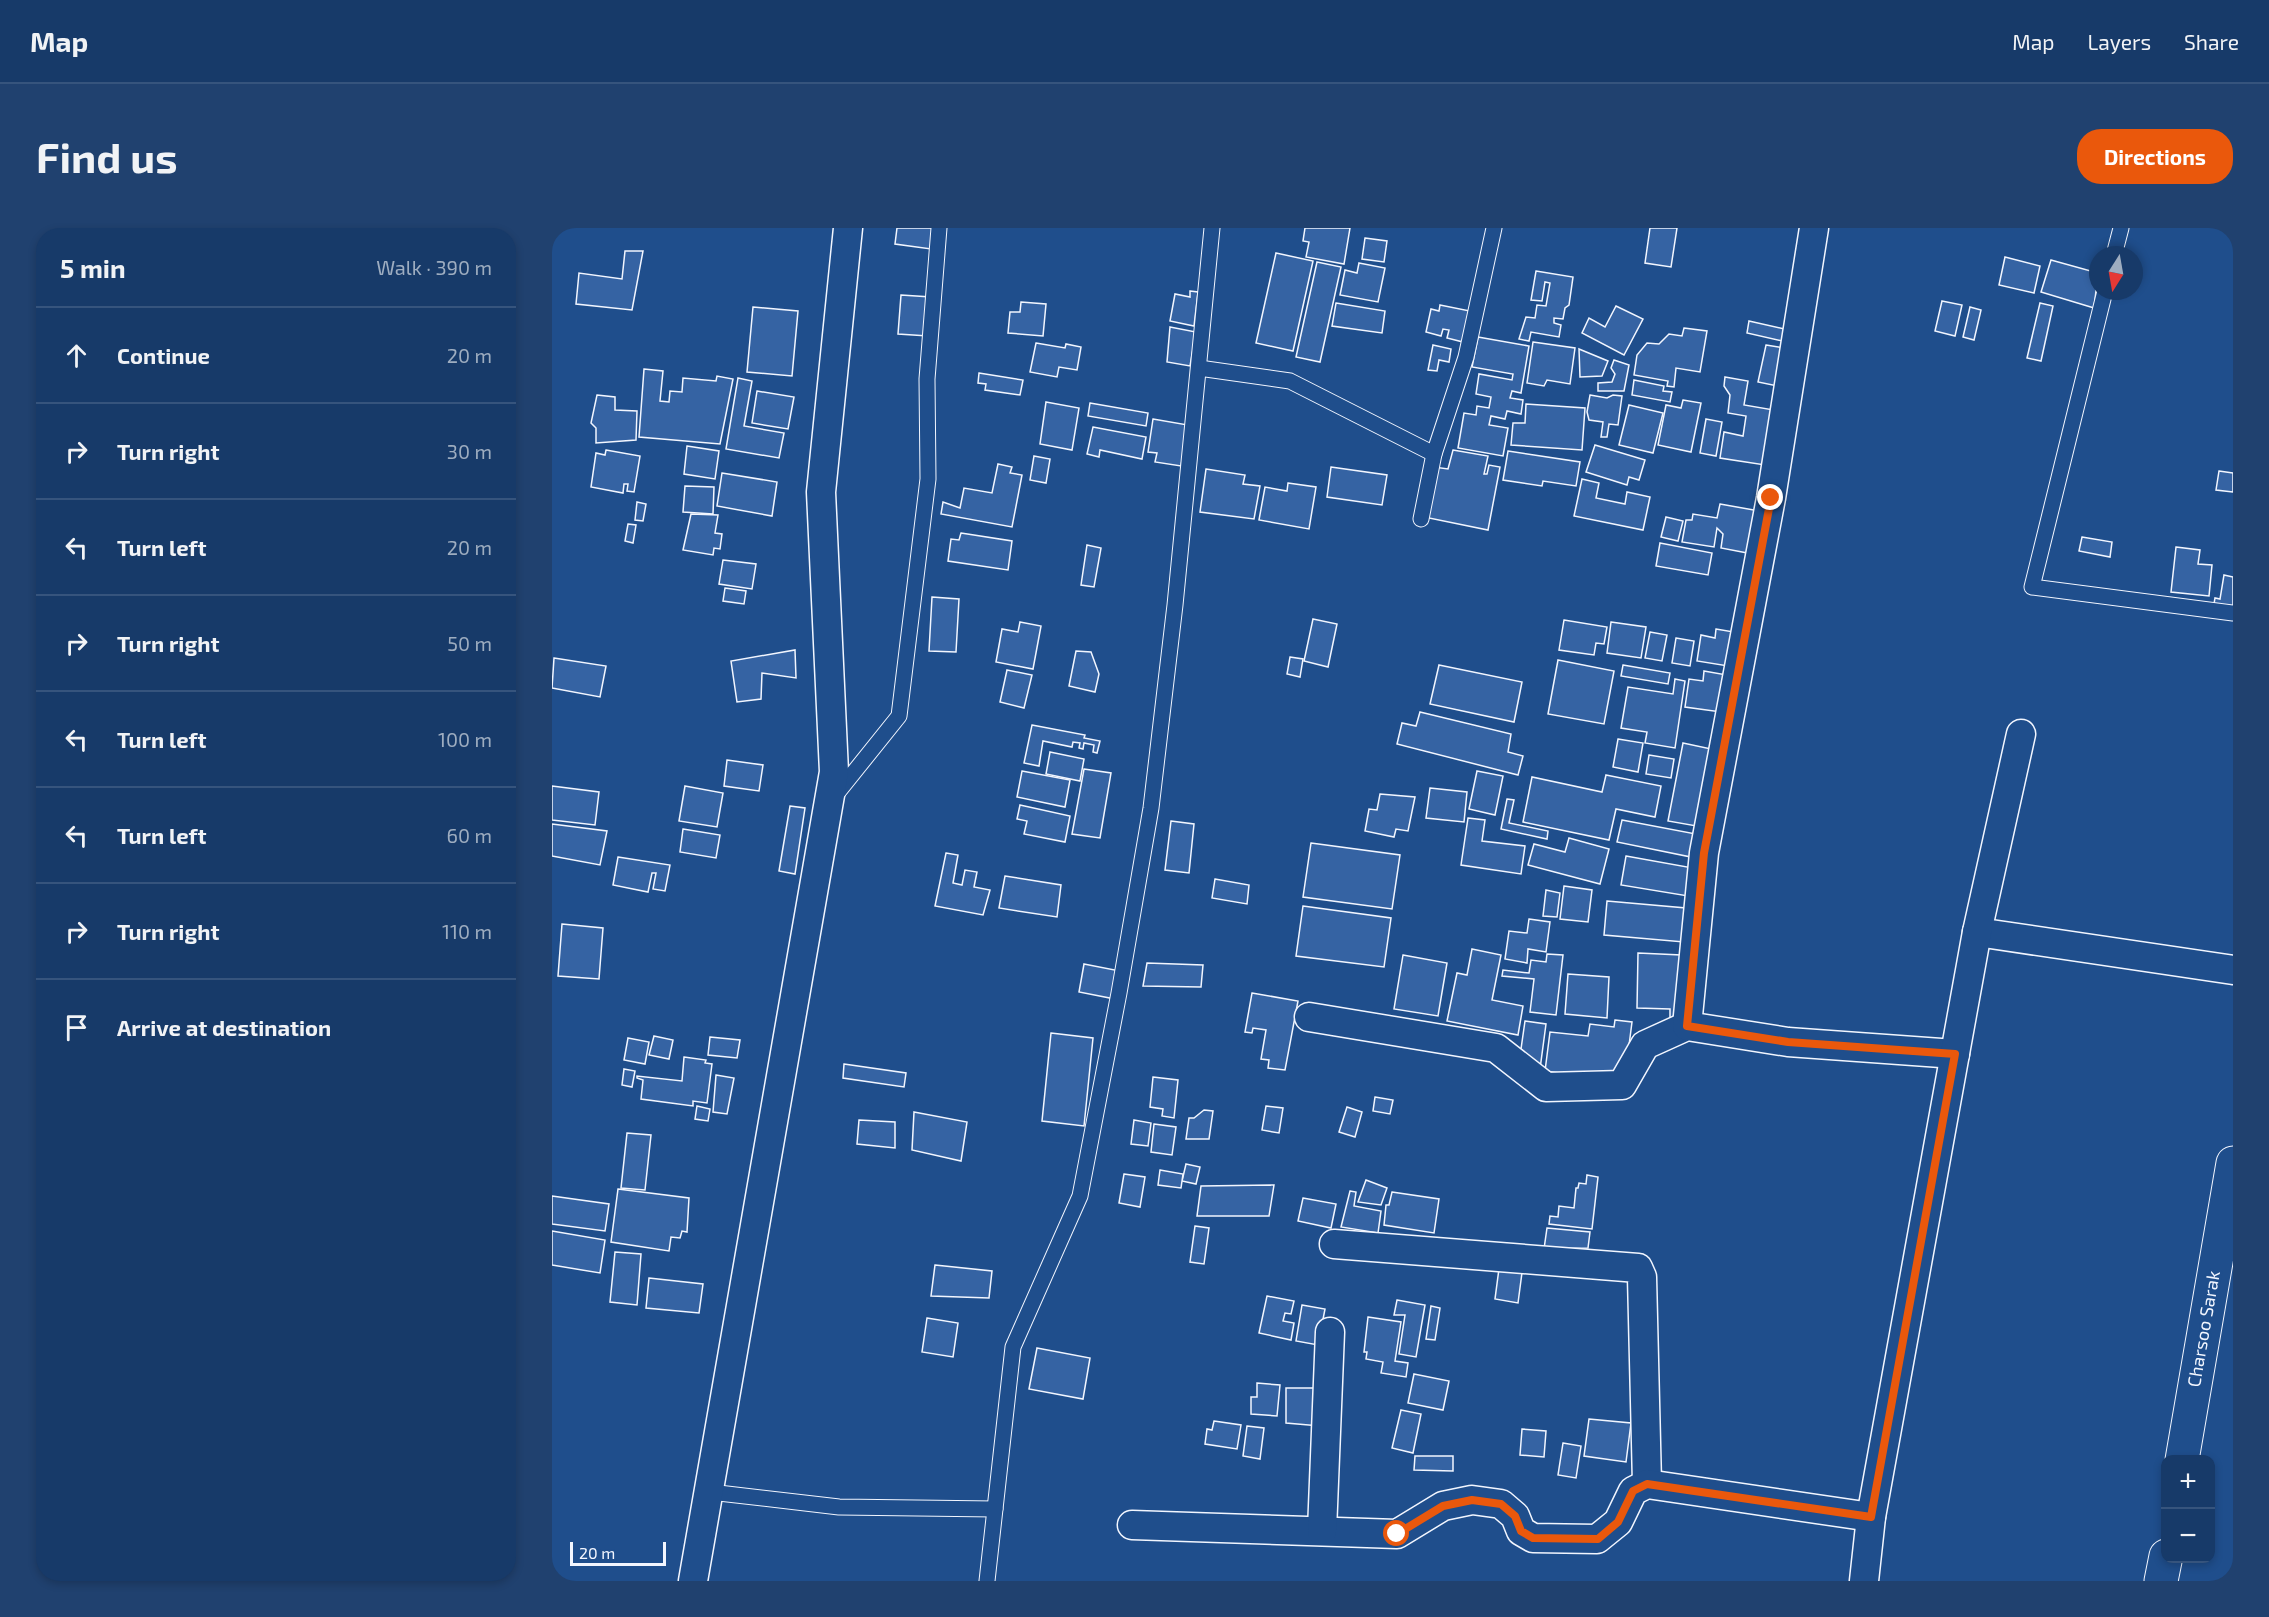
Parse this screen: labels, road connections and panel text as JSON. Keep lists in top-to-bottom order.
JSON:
{
  "streets": {
    "street": ["Charsoo Sarak"]
  },
  "scale_bar": "20 m",
  "north": "bottom",
  "page": {
    "header": "Map",
    "nav": ["Map", "Layers", "Share"],
    "buttons": "Directions",
    "title": "Find us",
    "heading": ["5 min", "Walk · 390 m"],
    "list": [
      ["Continue", "20 m"],
      ["Turn right", "30 m"],
      ["Turn left", "20 m"],
      ["Turn right", "50 m"],
      ["Turn left", "100 m"],
      ["Turn left", "60 m"],
      ["Turn right", "110 m"],
      "Arrive at destination"
    ],
    "map_buttons": ["+", "−"],
    "scale": "20 m"
  }
}
